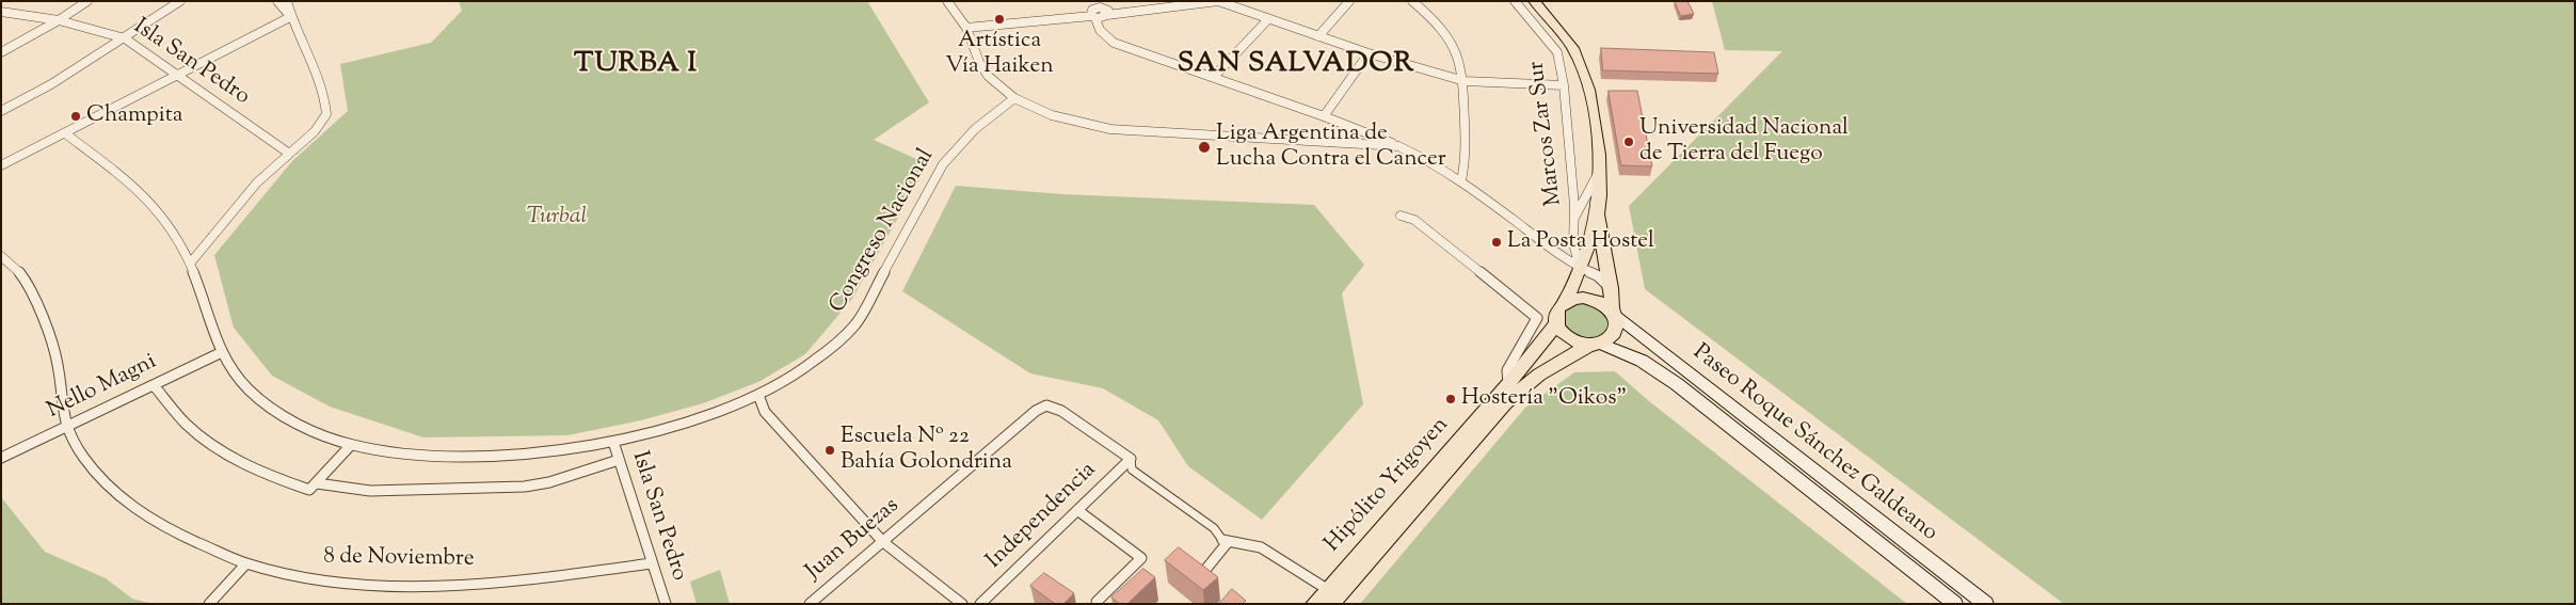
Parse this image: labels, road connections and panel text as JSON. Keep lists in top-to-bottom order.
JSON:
{
  "streets": {
    "main road": ["Paseo Roque Sánchez Galdeano", "Hipólito Yrigoyen"],
    "street": [
      "Isla San Pedro",
      "Marcos Zar Sur",
      "Congreso Nacional",
      "Nello Magni",
      "Independencia",
      "Juan Buezas",
      "8 de Noviembre"
    ]
  },
  "crossings": [
    ["Isla San Pedro", "Congreso Nacional"],
    ["Isla San Pedro", "8 de Noviembre"],
    ["Congreso Nacional", "Nello Magni"],
    ["Nello Magni", "8 de Noviembre"],
    ["Paseo Roque Sánchez Galdeano", "Hipólito Yrigoyen"],
    ["Independencia", "Juan Buezas"]
  ],
  "districts": ["TURBA I", "SAN SALVADOR"],
  "parks": ["Turbal"],
  "places": [
    "Artística Vía Haiken",
    "Champita",
    "Universidad Nacional de Tierra del Fuego",
    "Liga Argentina de Lucha Contra el Cancer",
    "La Posta Hostel",
    "Hostería \"Oikos\"",
    "Escuela Nº 22 Bahía Golondrina"
  ]
}
